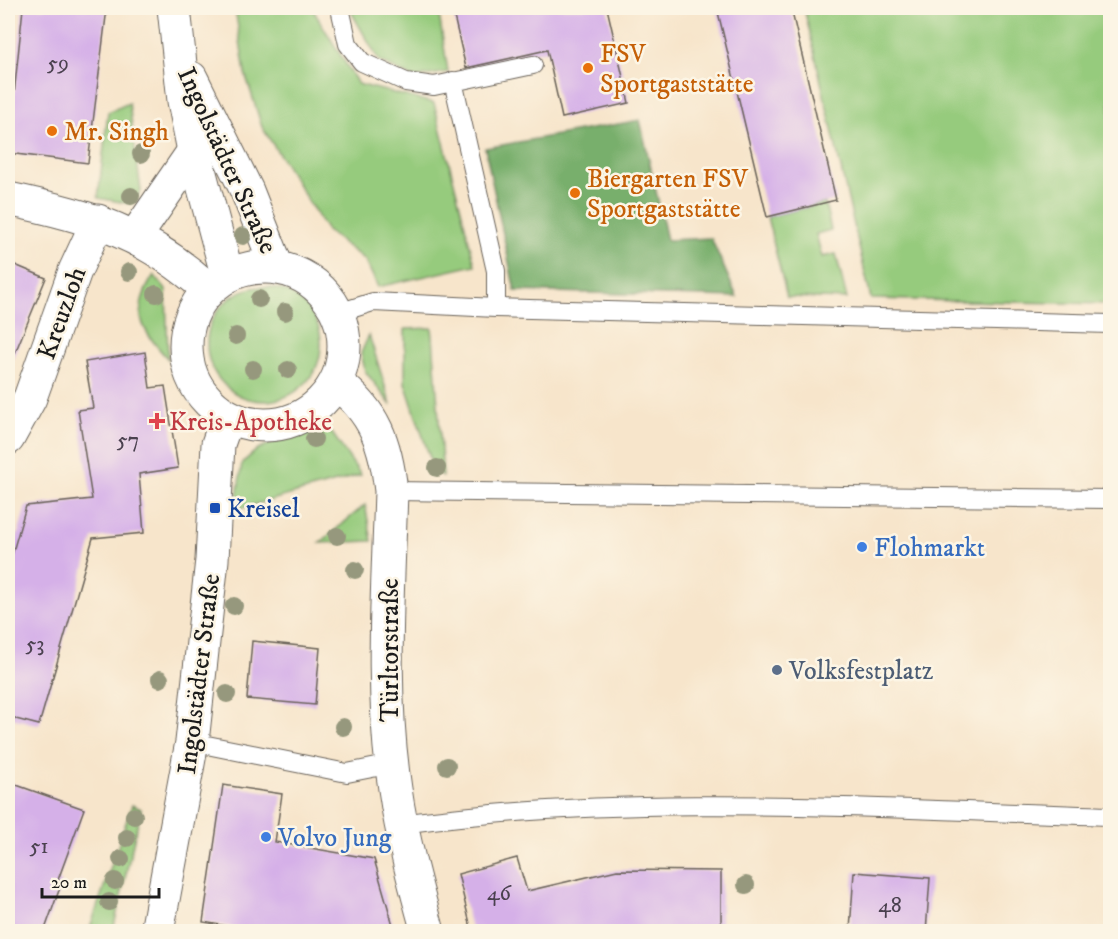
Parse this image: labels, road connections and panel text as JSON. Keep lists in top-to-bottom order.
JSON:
{
  "streets": {
    "street": ["Ingolstädter Straße", "Kreuzloh", "Türltorstraße"]
  },
  "crossings": [
    ["Ingolstädter Straße", "Türltorstraße"]
  ],
  "places": {
    "other": [
      "FSV Sportgaststätte",
      "Mr. Singh",
      "Biergarten FSV Sportgaststätte",
      "Flohmarkt",
      "Volksfestplatz",
      "Volvo Jung"
    ],
    "health": ["Kreis-Apotheke"],
    "transit": ["Kreisel"]
  },
  "house_numbers": [
    "59",
    "57",
    "53",
    "51",
    "46",
    "48"
  ],
  "scale_bar": "20 m"
}
